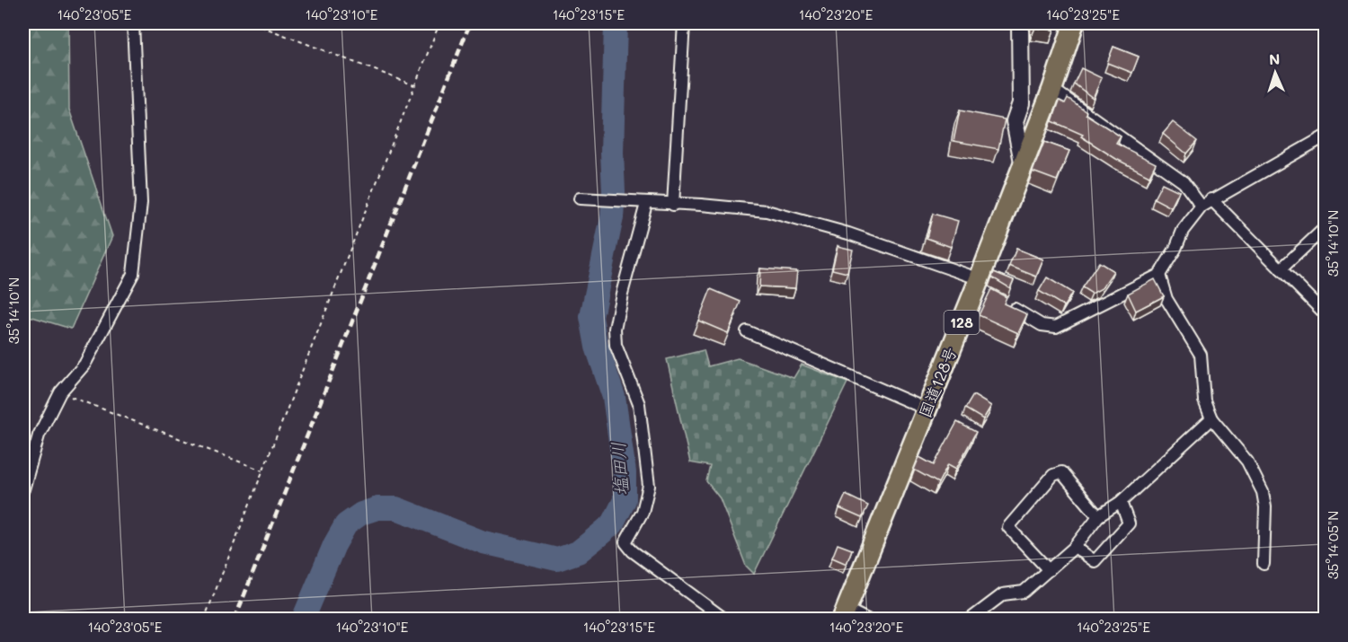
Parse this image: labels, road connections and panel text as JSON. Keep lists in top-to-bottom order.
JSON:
{
  "streets": {
    "highway": ["128", "国道128号"]
  },
  "water": ["塩田川"],
  "north": "top",
  "coordinates": [
    "140°23'05\"E",
    "140°23'10\"E",
    "140°23'15\"E",
    "140°23'20\"E",
    "140°23'25\"E",
    "35°14'10\"N",
    "35°14'05\"N"
  ]
}
